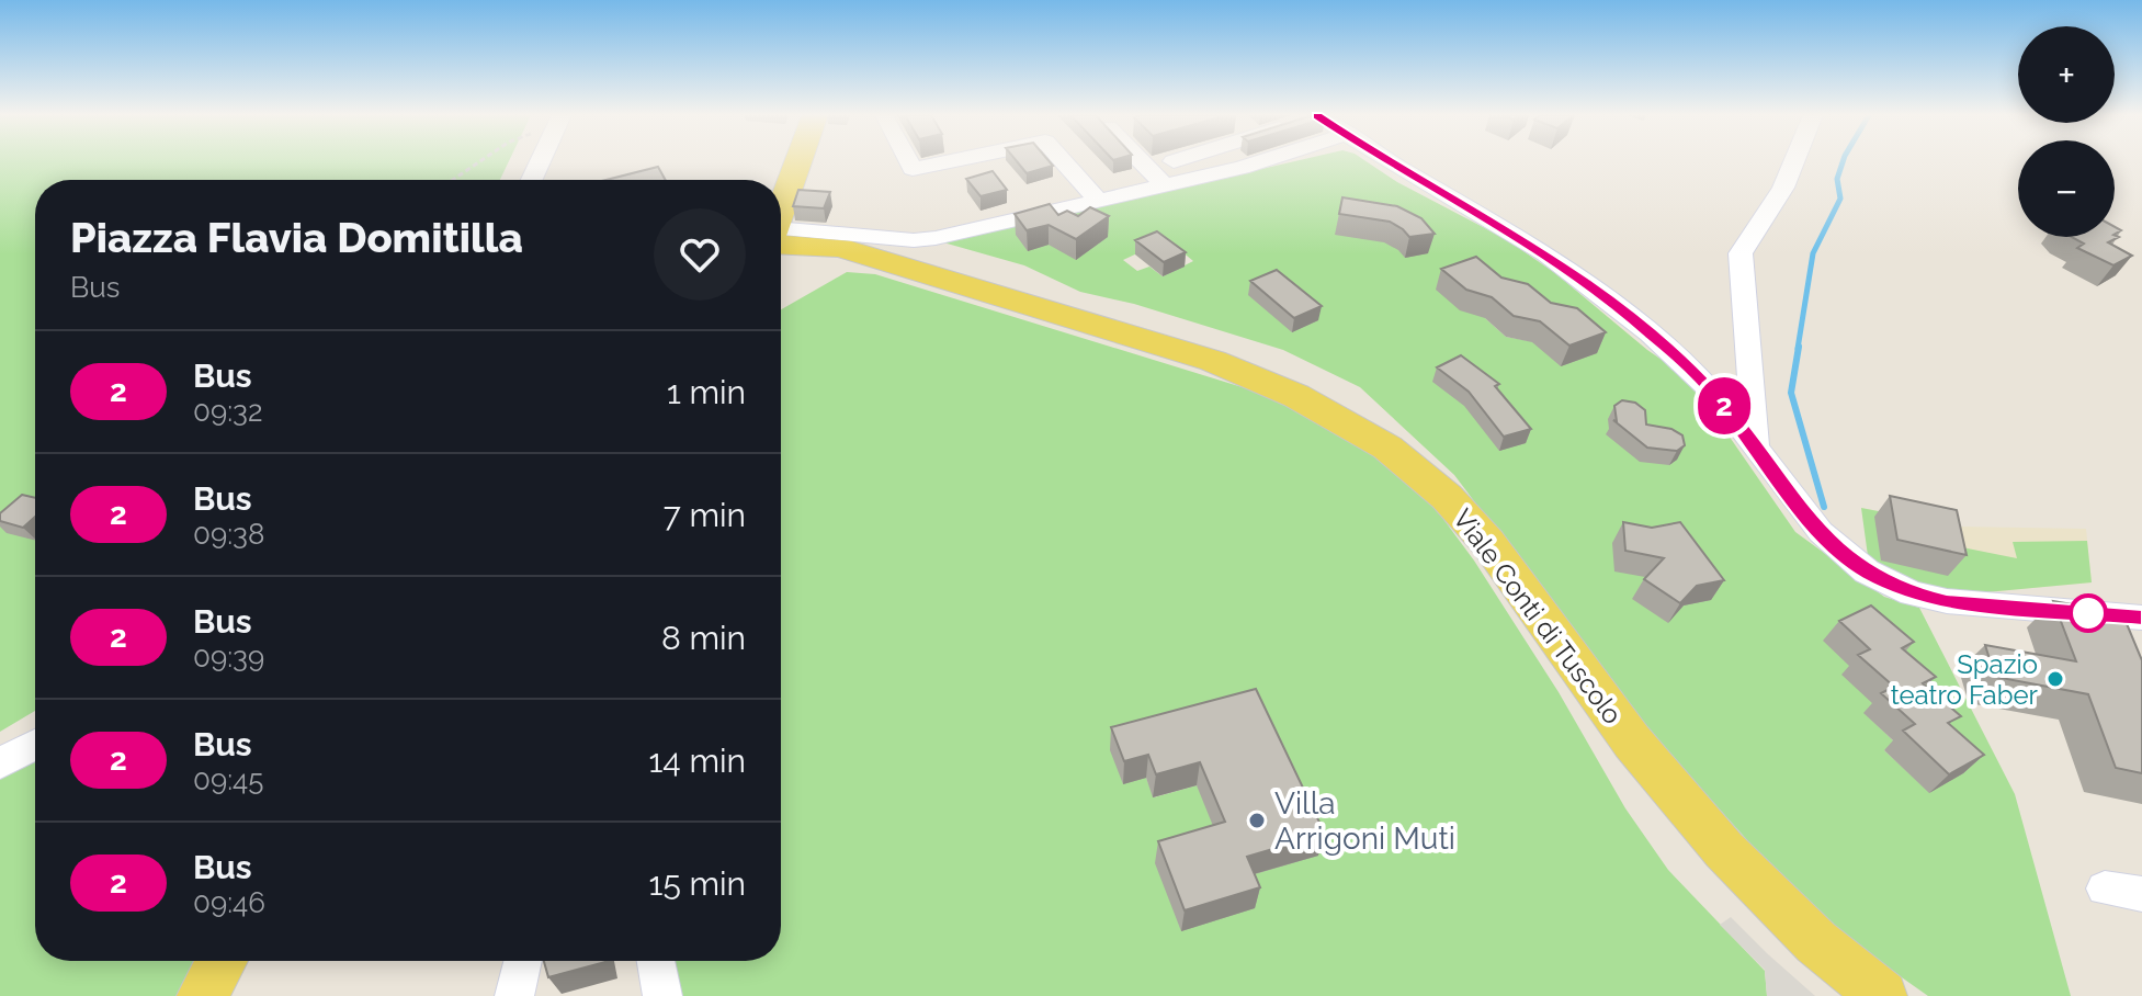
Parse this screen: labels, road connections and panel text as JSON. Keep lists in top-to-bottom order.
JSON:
{
  "streets": {
    "main road": ["Viale Conti di Tuscolo"]
  },
  "places": ["Spazio teatro Faber", "Villa Arrigoni Muti"],
  "lines": ["bus line 2"],
  "page": {
    "on_map": "2",
    "map_buttons": ["+", "−"],
    "heading": ["Piazza Flavia Domitilla", "Bus"],
    "list": [
      {
        "mark": "2",
        "name": "Bus",
        "note": "09:32",
        "value": "1 min"
      },
      {
        "mark": "2",
        "name": "Bus",
        "note": "09:38",
        "value": "7 min"
      },
      {
        "mark": "2",
        "name": "Bus",
        "note": "09:39",
        "value": "8 min"
      },
      {
        "mark": "2",
        "name": "Bus",
        "note": "09:45",
        "value": "14 min"
      },
      {
        "mark": "2",
        "name": "Bus",
        "note": "09:46",
        "value": "15 min"
      }
    ]
  }
}
